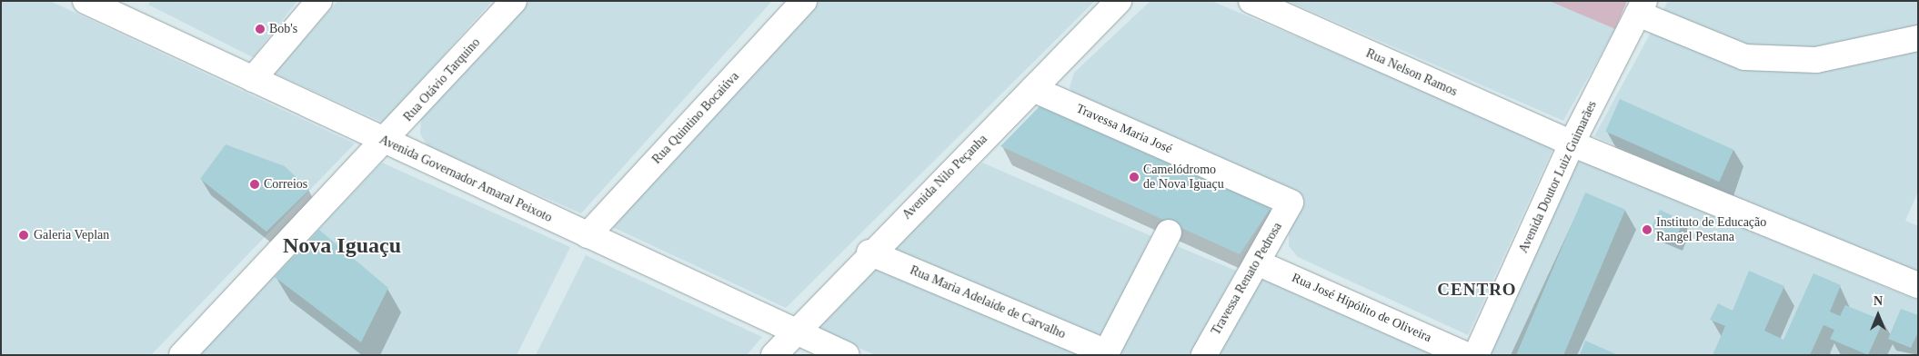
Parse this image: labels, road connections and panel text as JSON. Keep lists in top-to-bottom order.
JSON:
{
  "streets": {
    "street": [
      "Rua Nelson Ramos",
      "Rua Otávio Tarquino",
      "Rua Quintino Bocaiúva",
      "Travessa Maria José",
      "Avenida Nilo Peçanha",
      "Avenida Doutor Luiz Guimarães",
      "Avenida Governador Amaral Peixoto",
      "Travessa Renato Pedrosa",
      "Rua Maria Adelaide de Carvalho",
      "Rua José Hipólito de Oliveira"
    ]
  },
  "crossings": [
    ["Rua Nelson Ramos", "Avenida Doutor Luiz Guimarães"],
    ["Rua Otávio Tarquino", "Avenida Governador Amaral Peixoto"],
    ["Rua Quintino Bocaiúva", "Avenida Governador Amaral Peixoto"],
    ["Travessa Maria José", "Avenida Nilo Peçanha"],
    ["Travessa Maria José", "Travessa Renato Pedrosa"],
    ["Avenida Nilo Peçanha", "Avenida Governador Amaral Peixoto"],
    ["Avenida Nilo Peçanha", "Rua Maria Adelaide de Carvalho"],
    ["Travessa Renato Pedrosa", "Rua José Hipólito de Oliveira"]
  ],
  "districts": ["Nova Iguaçu", "CENTRO"],
  "places": [
    "Bob's",
    "Camelódromo de Nova Iguaçu",
    "Correios",
    "Instituto de Educação Rangel Pestana",
    "Galeria Veplan"
  ],
  "north": "top"
}
